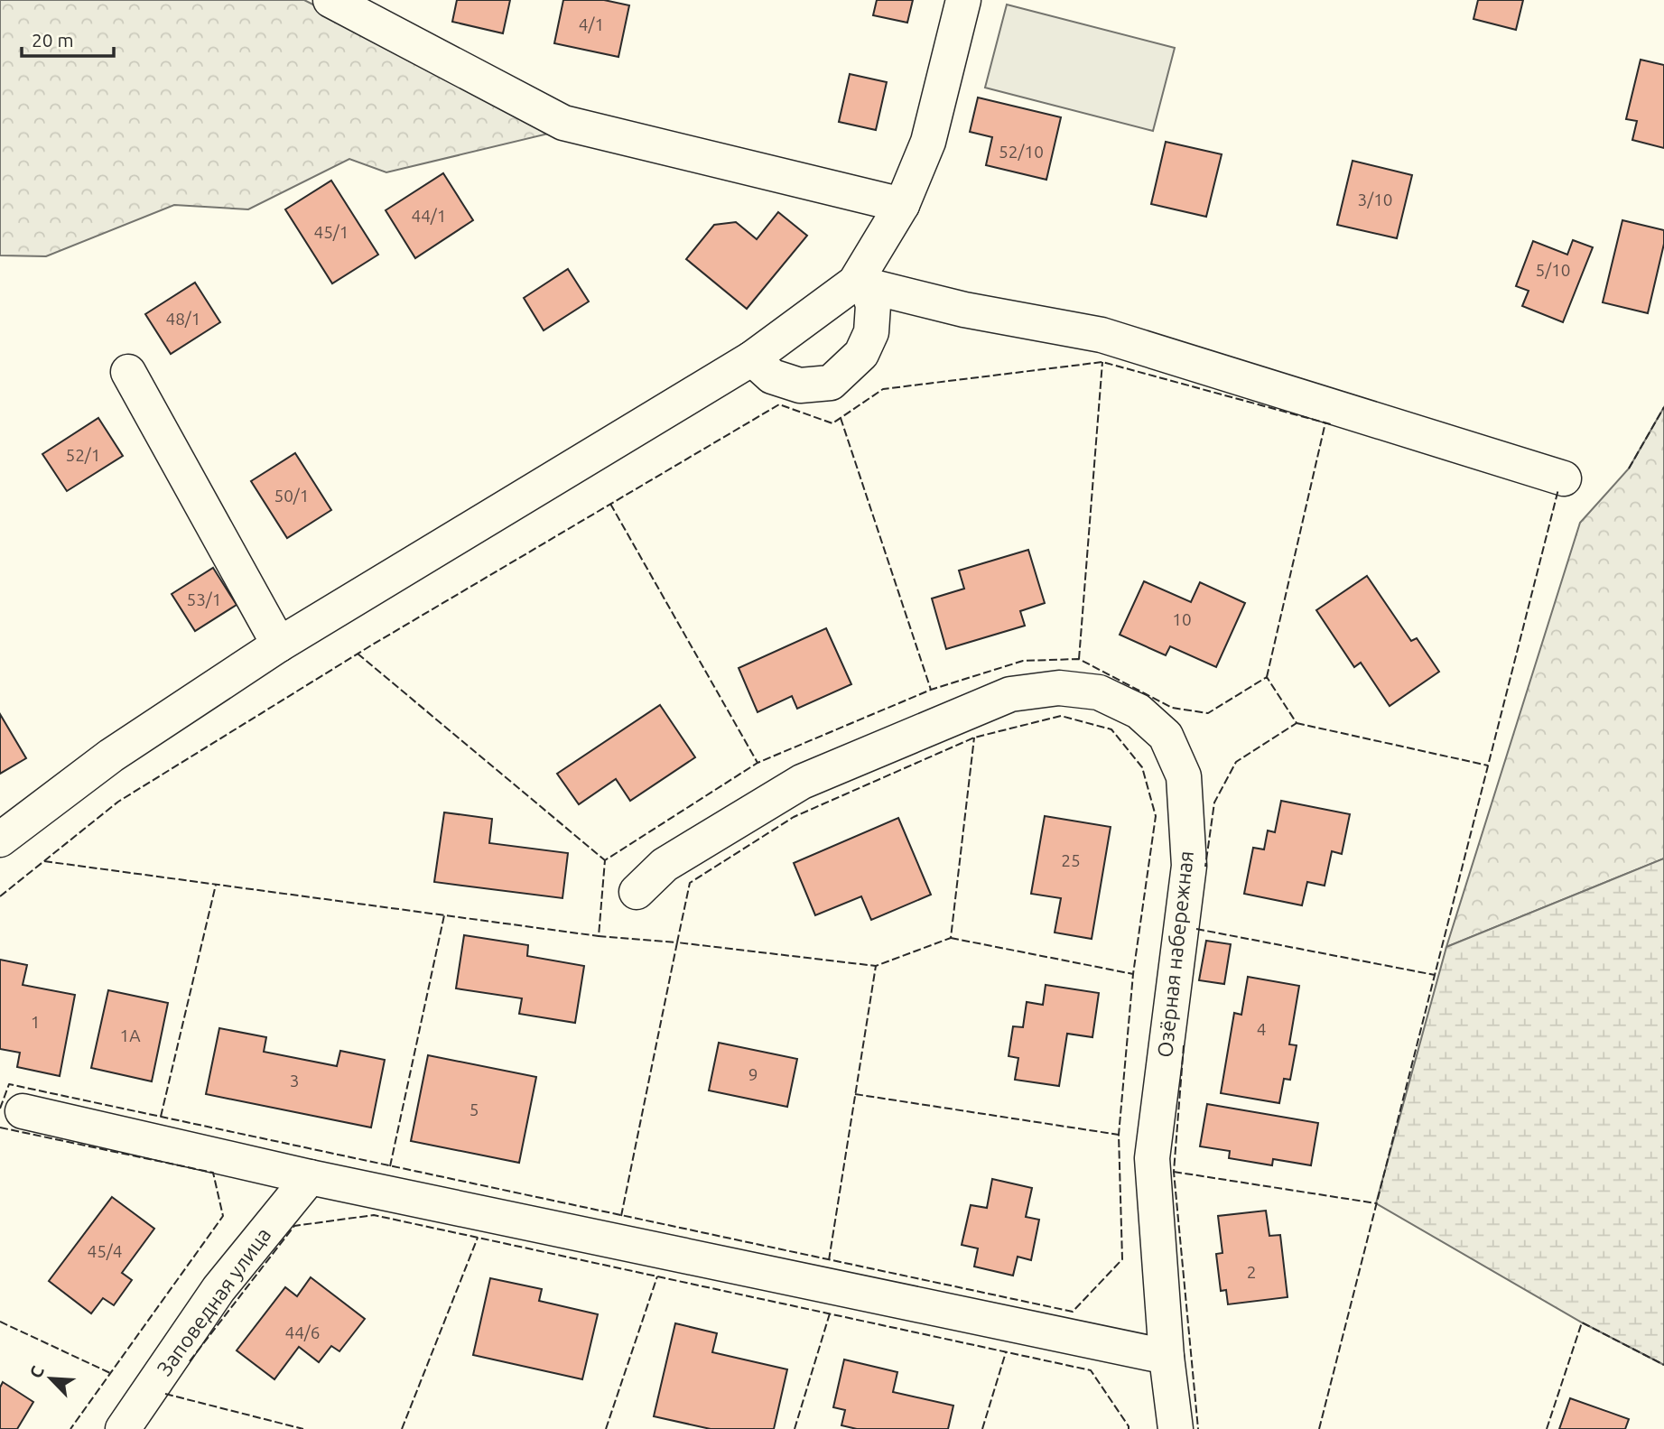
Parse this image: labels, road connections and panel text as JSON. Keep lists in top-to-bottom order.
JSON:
{
  "streets": {
    "street": ["Озёрная набережная", "Заповедная улица"]
  },
  "house_numbers": [
    "4/1",
    "52/10",
    "3/10",
    "44/1",
    "45/1",
    "5/10",
    "48/1",
    "52/1",
    "50/1",
    "53/1",
    "10",
    "25",
    "1",
    "4",
    "1А",
    "9",
    "3",
    "5",
    "45/4",
    "2",
    "44/6"
  ],
  "scale_bar": "20 m",
  "north": "top left"
}
